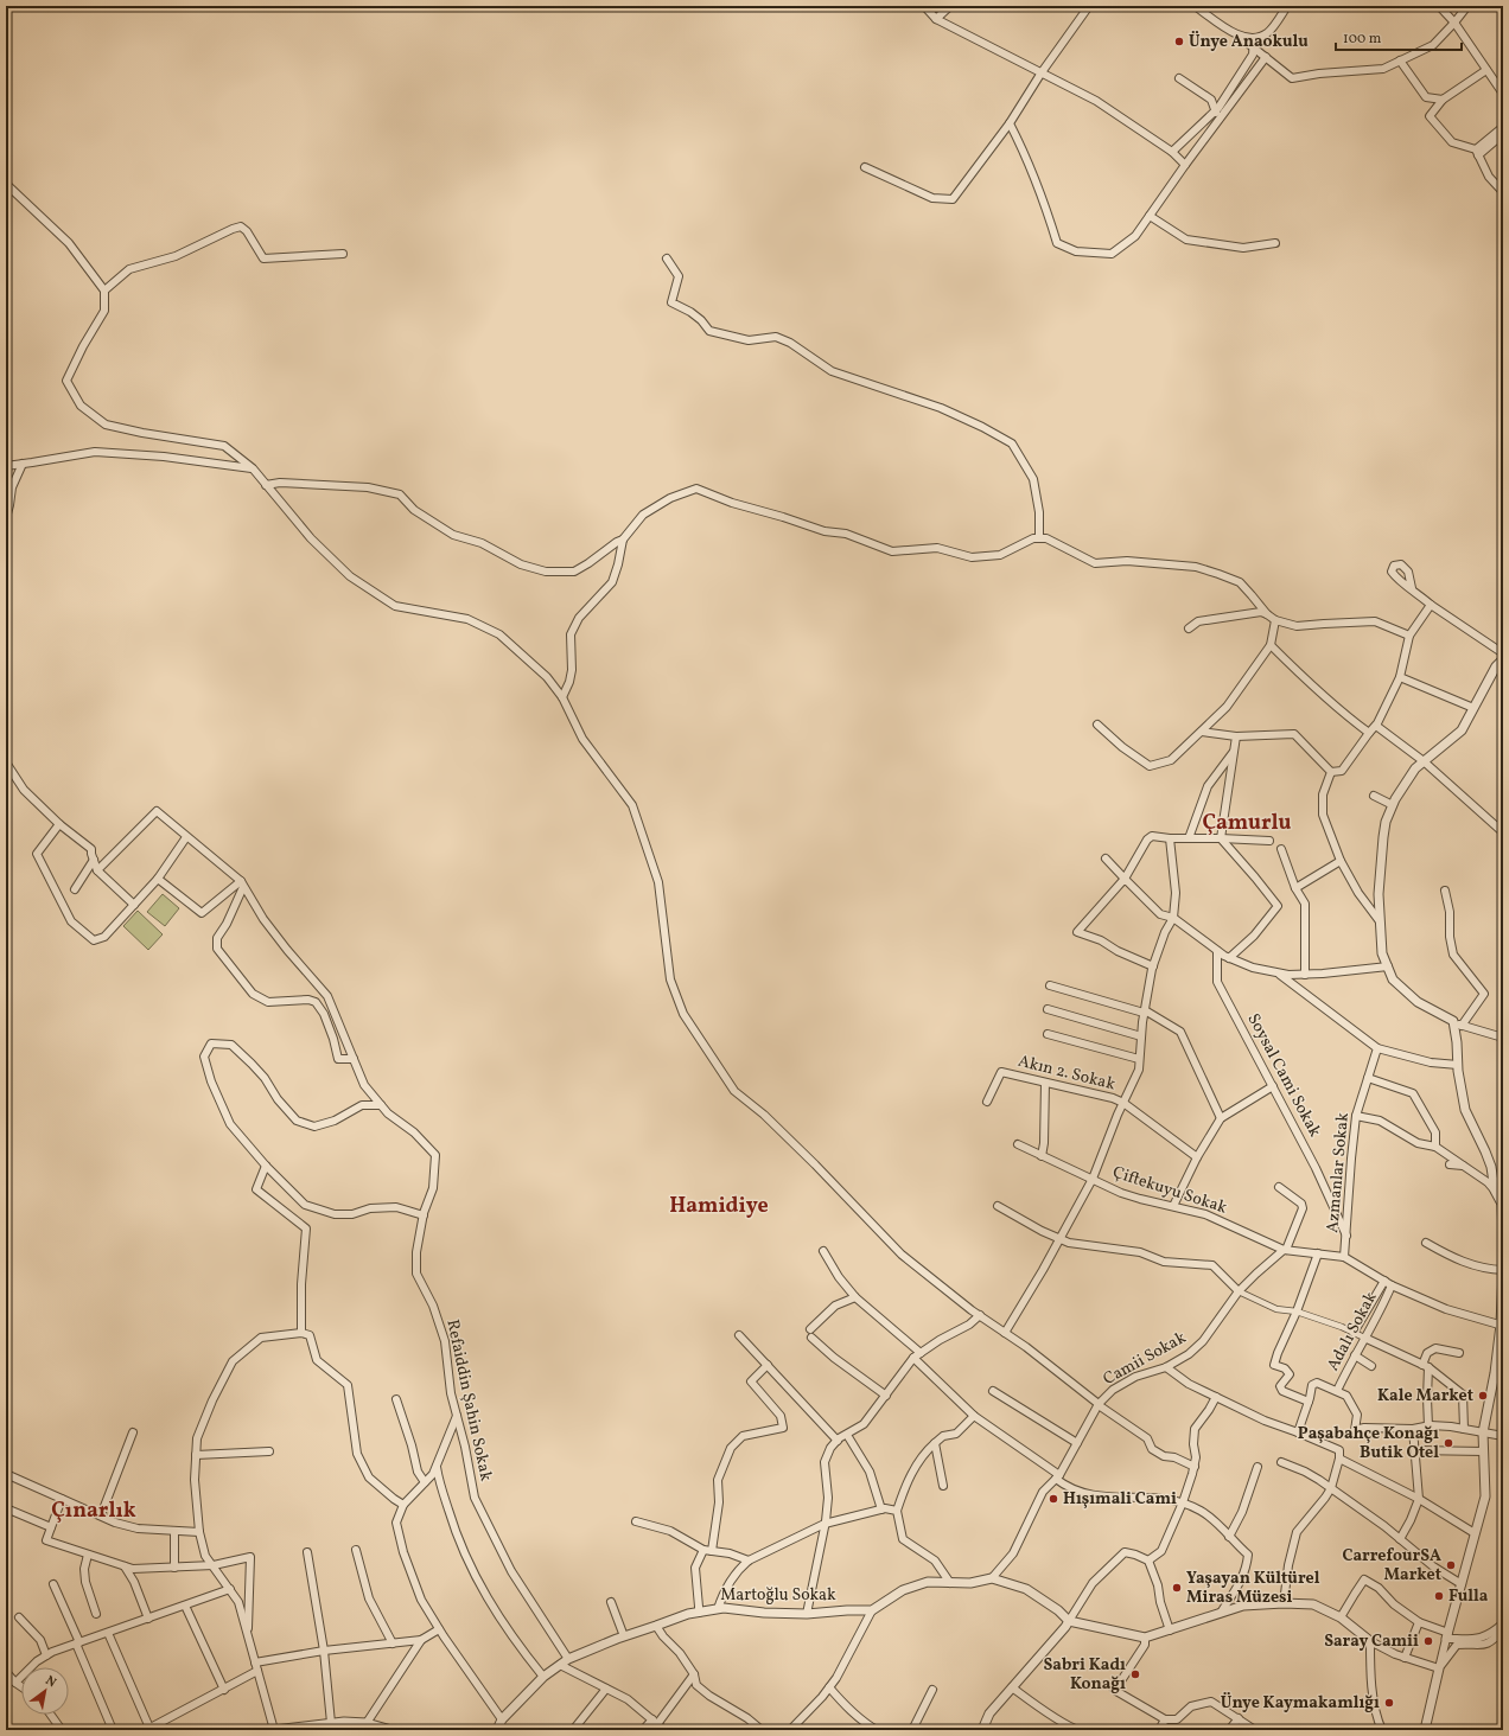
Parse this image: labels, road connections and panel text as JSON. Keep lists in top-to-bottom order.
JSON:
{
  "streets": {
    "street": [
      "Akın 2. Sokak",
      "Soysal Cami Sokak",
      "Azmanlar Sokak",
      "Çiftekuyu Sokak",
      "Adalı Sokak",
      "Camii Sokak",
      "Refaiddin Şahin Sokak",
      "Martoğlu Sokak"
    ]
  },
  "crossings": [
    ["Soysal Cami Sokak", "Azmanlar Sokak"],
    ["Azmanlar Sokak", "Çiftekuyu Sokak"],
    ["Çiftekuyu Sokak", "Adalı Sokak"],
    ["Çiftekuyu Sokak", "Camii Sokak"],
    ["Refaiddin Şahin Sokak", "Martoğlu Sokak"]
  ],
  "districts": ["Çamurlu", "Hamidiye", "Çınarlık"],
  "places": [
    "Ünye Anaokulu",
    "Kale Market",
    "Paşabahçe Konağı Butik Otel",
    "Hışımali Cami",
    "CarrefourSA Market",
    "Yaşayan Kültürel Miras Müzesi",
    "Fulla",
    "Saray Camii",
    "Sabri Kadı Konağı",
    "Ünye Kaymakamlığı"
  ],
  "scale_bar": "100 m",
  "north": "top right"
}
